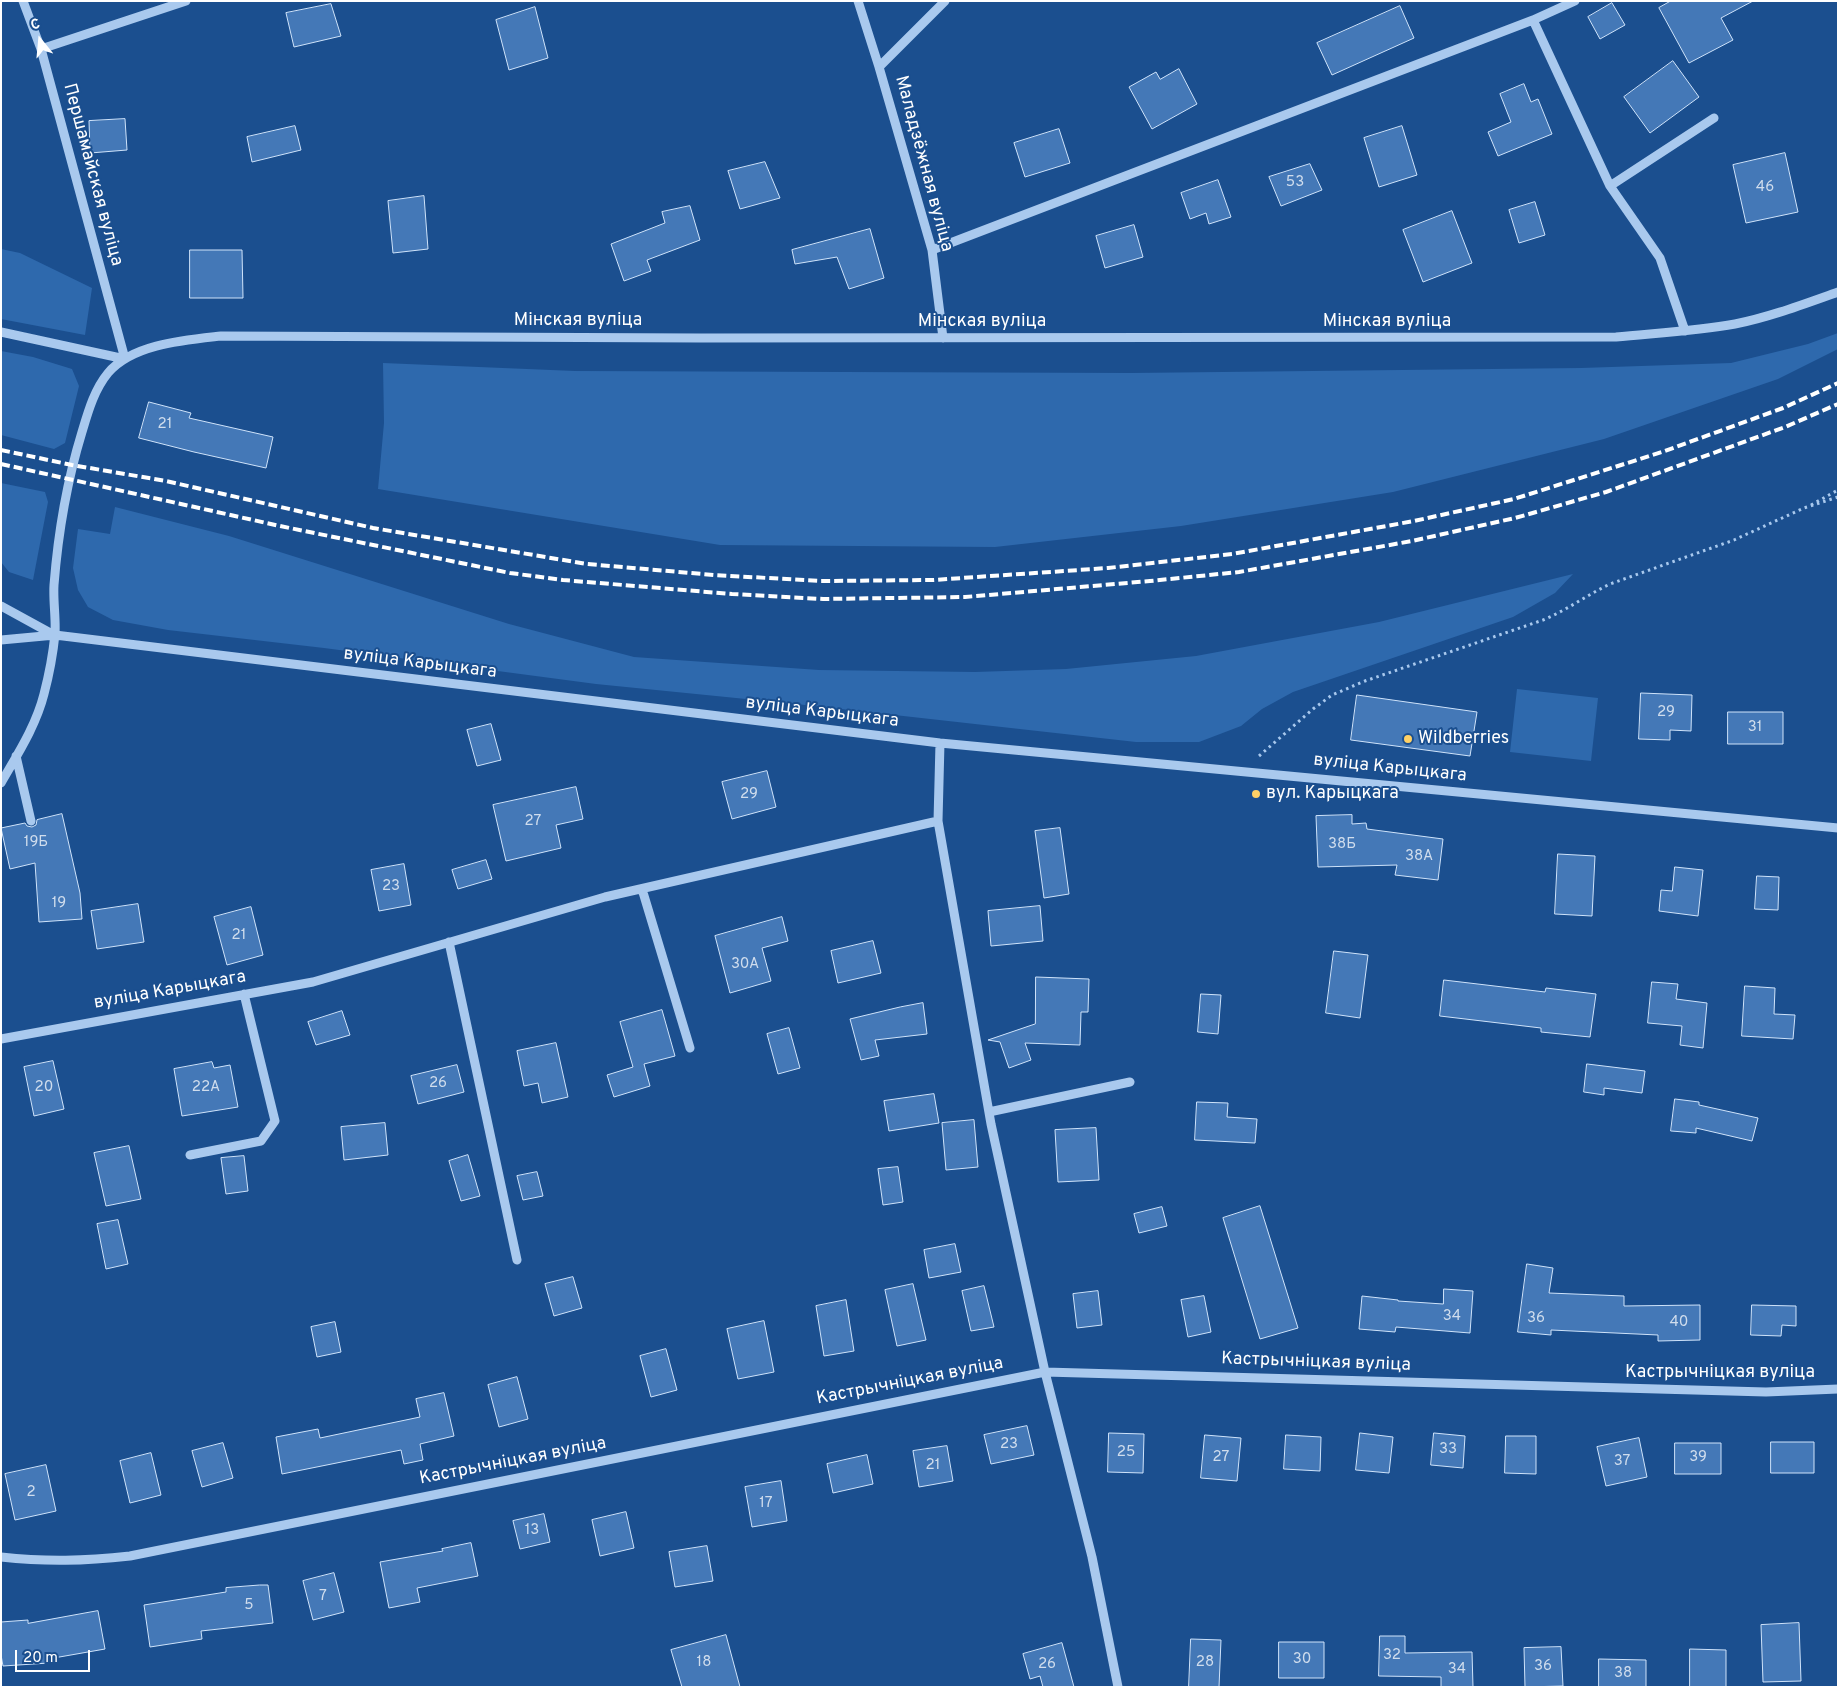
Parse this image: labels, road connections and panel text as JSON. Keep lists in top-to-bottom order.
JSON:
{
  "streets": {
    "street": [
      "Маладзёжная вуліца",
      "Першамайская вуліца",
      "Мінская вуліца",
      "вуліца Карыцкага",
      "Кастрычніцкая вуліца"
    ]
  },
  "crossings": [
    ["Маладзёжная вуліца", "Мінская вуліца"],
    ["Першамайская вуліца", "Мінская вуліца"]
  ],
  "places": ["Wildberries", "вул. Карыцкага"],
  "house_numbers": [
    "53",
    "46",
    "21",
    "29",
    "31",
    "29",
    "27",
    "19Б",
    "38Б",
    "38А",
    "23",
    "19",
    "21",
    "30А",
    "26",
    "20",
    "22A",
    "34",
    "36",
    "40",
    "23",
    "33",
    "25",
    "27",
    "39",
    "37",
    "21",
    "2",
    "17",
    "13",
    "7",
    "5",
    "32",
    "30",
    "18",
    "28",
    "26",
    "36",
    "34",
    "38"
  ],
  "scale_bar": "20 m",
  "north": "top"
}
